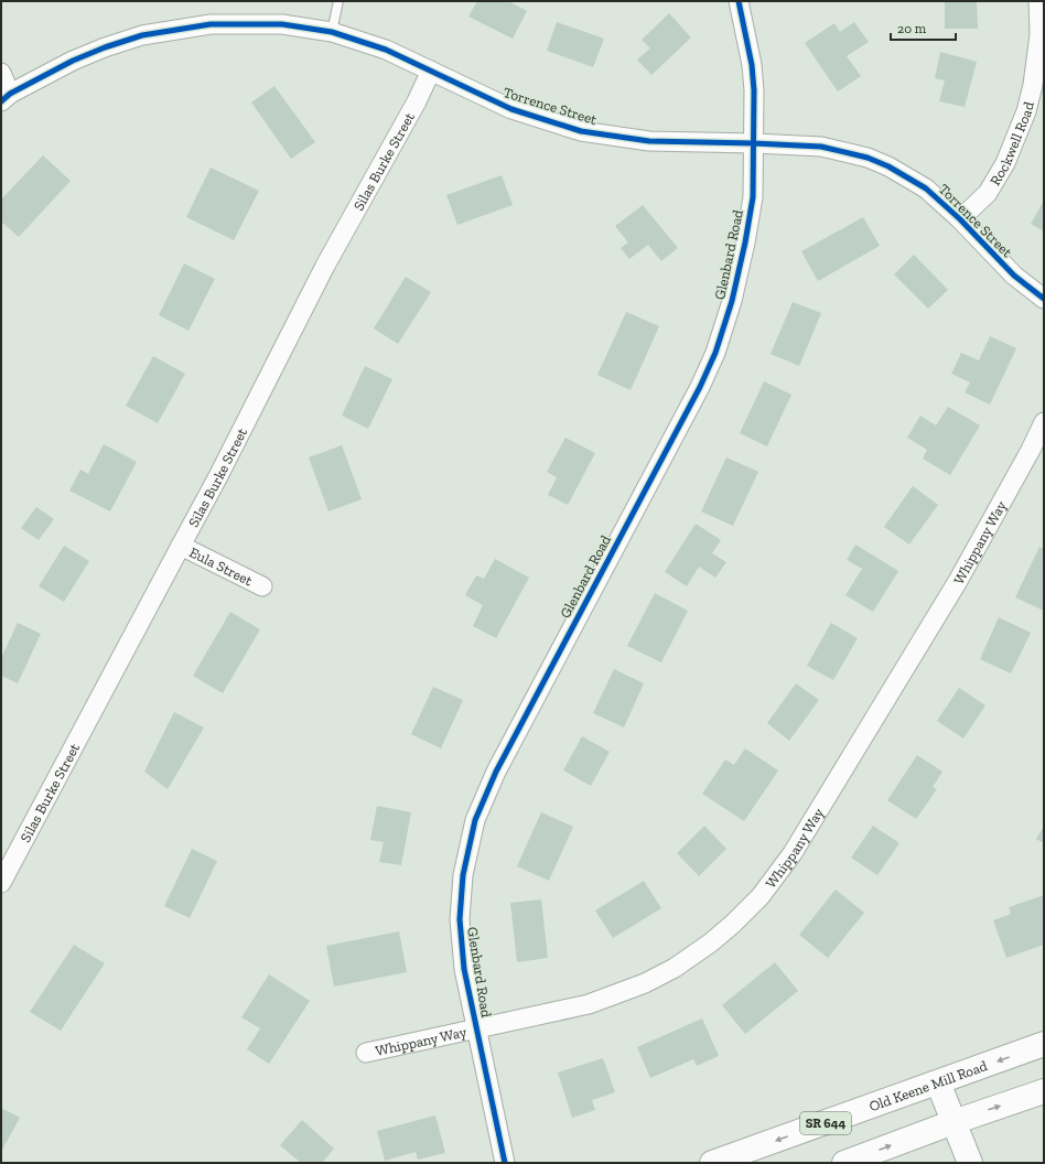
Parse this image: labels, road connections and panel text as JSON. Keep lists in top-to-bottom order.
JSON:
{
  "streets": {
    "main road": ["Old Keene Mill Road", "SR 644"],
    "street": [
      "Torrence Street",
      "Rockwell Road",
      "Silas Burke Street",
      "Glenbard Road",
      "Whippany Way",
      "Eula Street"
    ]
  },
  "crossings": [
    ["Torrence Street", "Rockwell Road"],
    ["Torrence Street", "Silas Burke Street"],
    ["Torrence Street", "Glenbard Road"],
    ["Silas Burke Street", "Eula Street"],
    ["Glenbard Road", "Whippany Way"]
  ],
  "scale_bar": "20 m"
}
